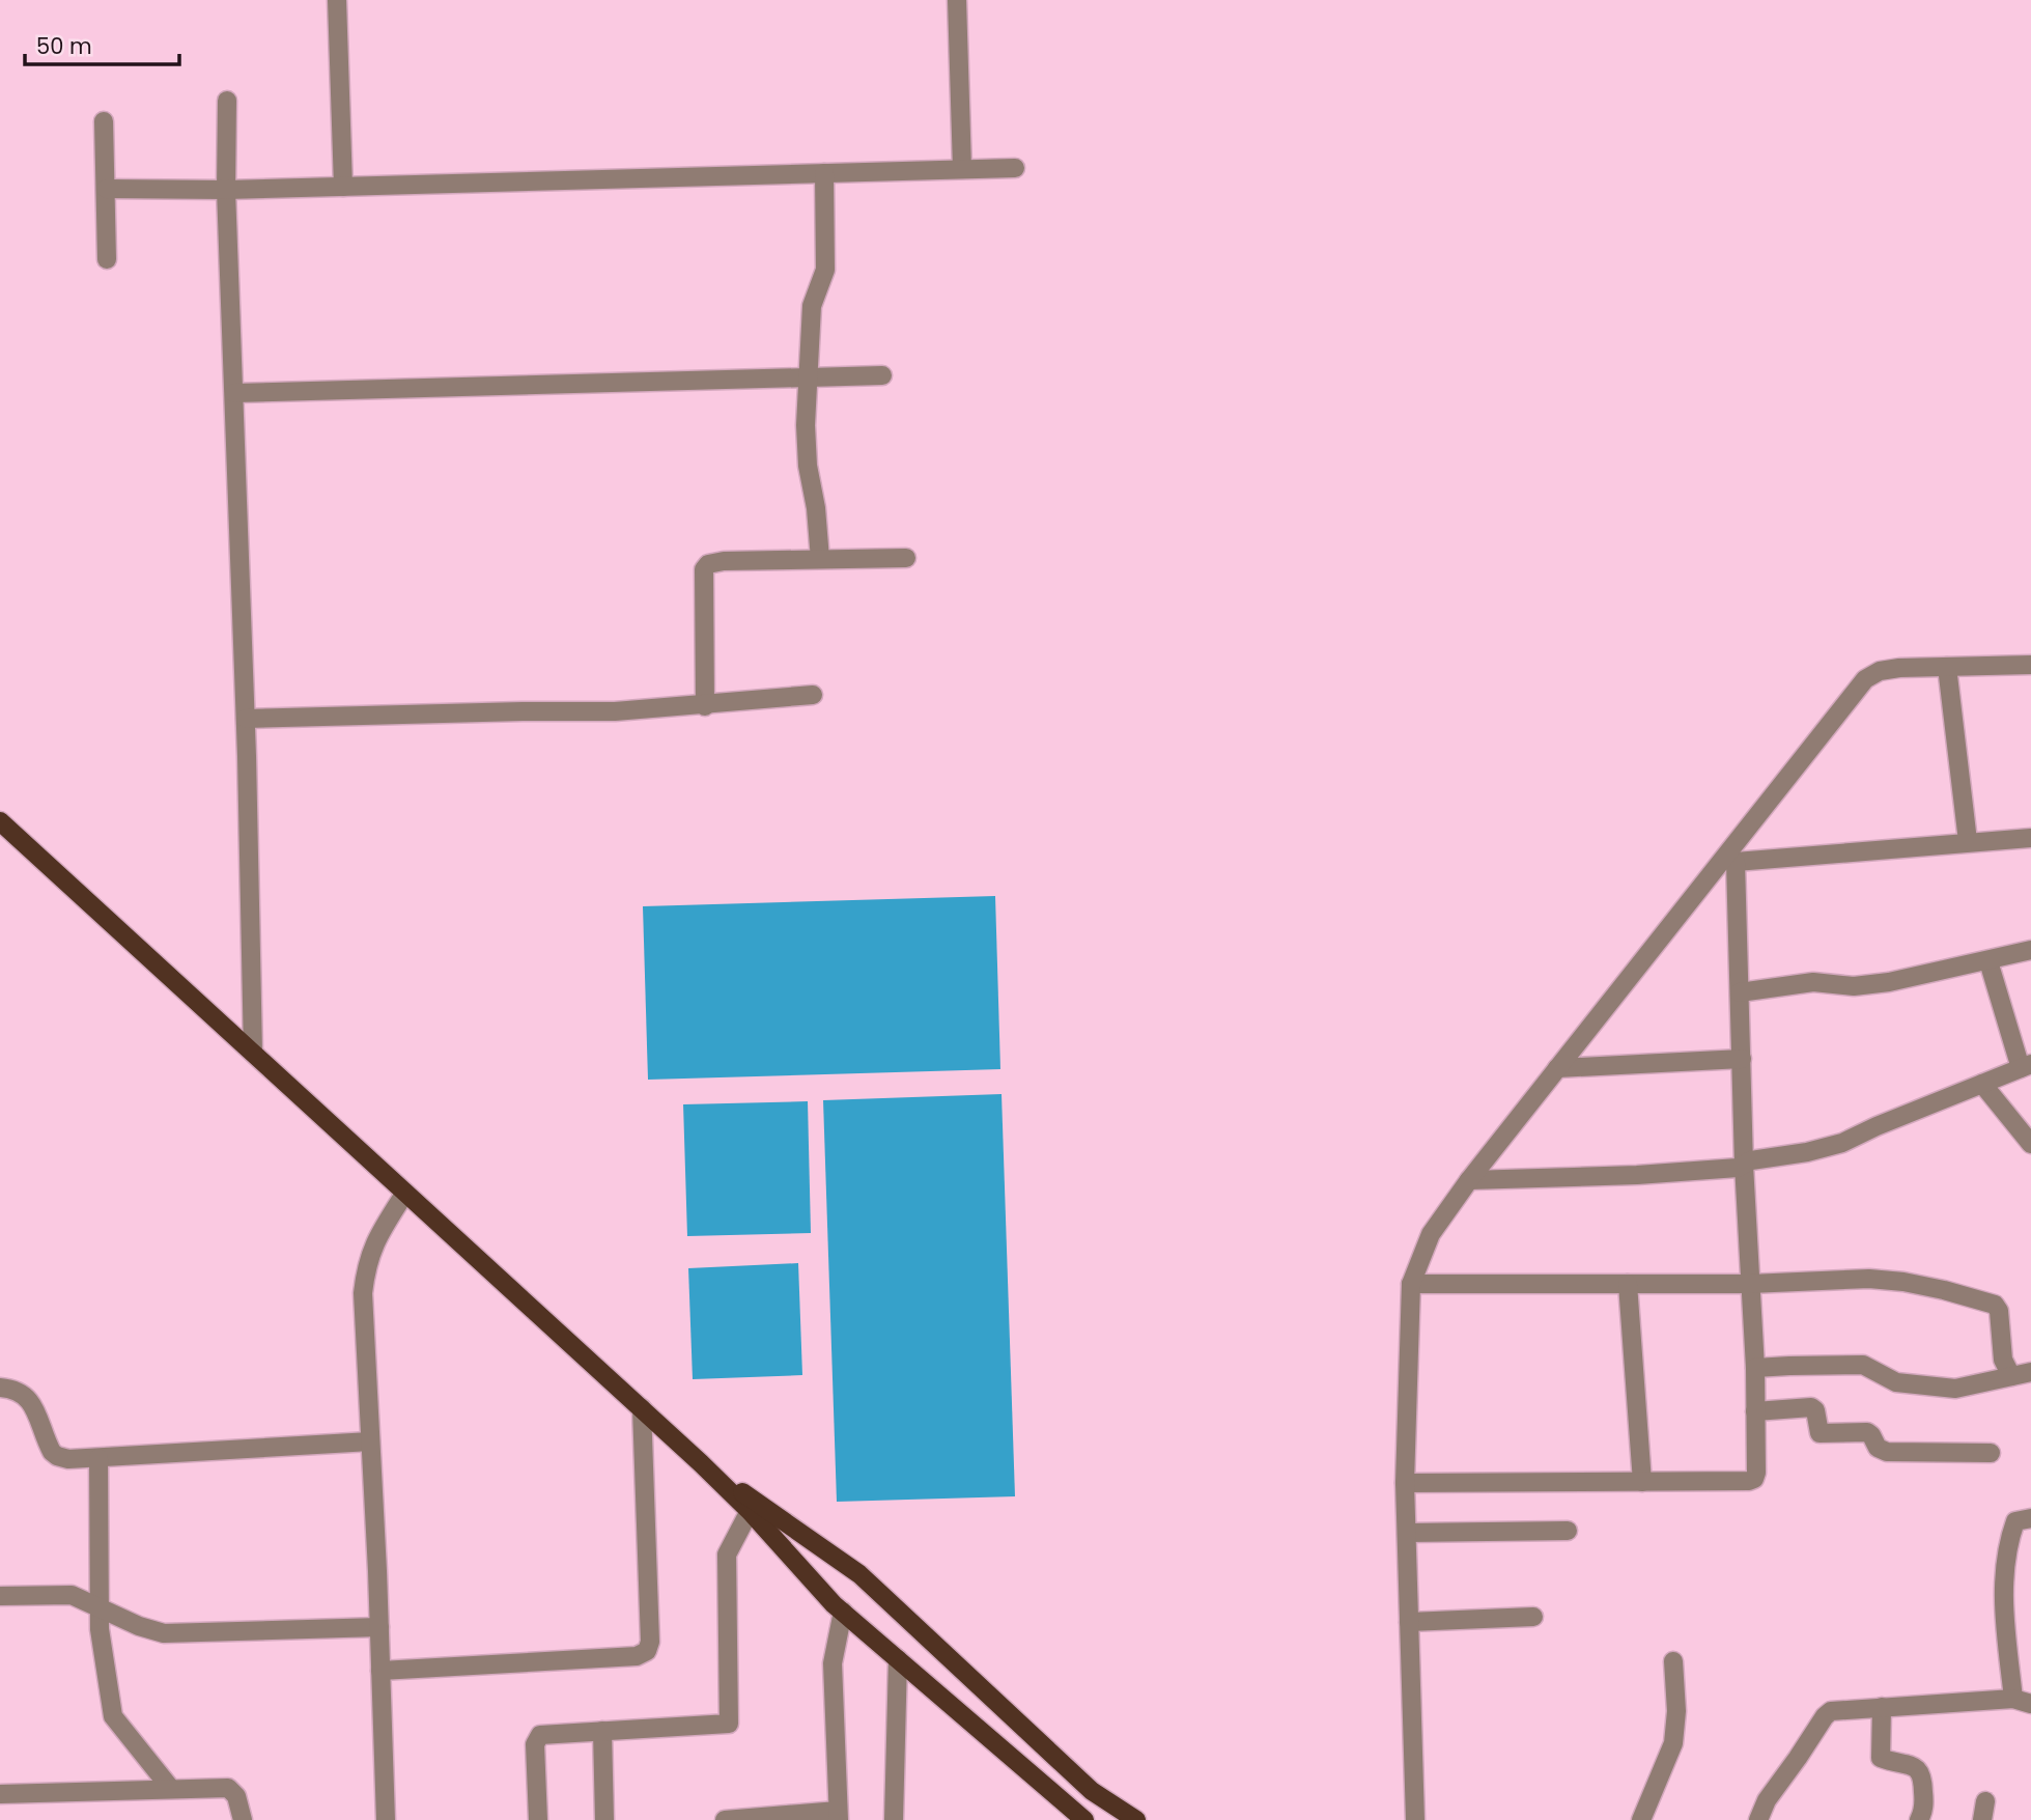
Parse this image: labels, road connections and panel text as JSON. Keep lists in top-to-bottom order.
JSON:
{
  "scale_bar": "50 m"
}
